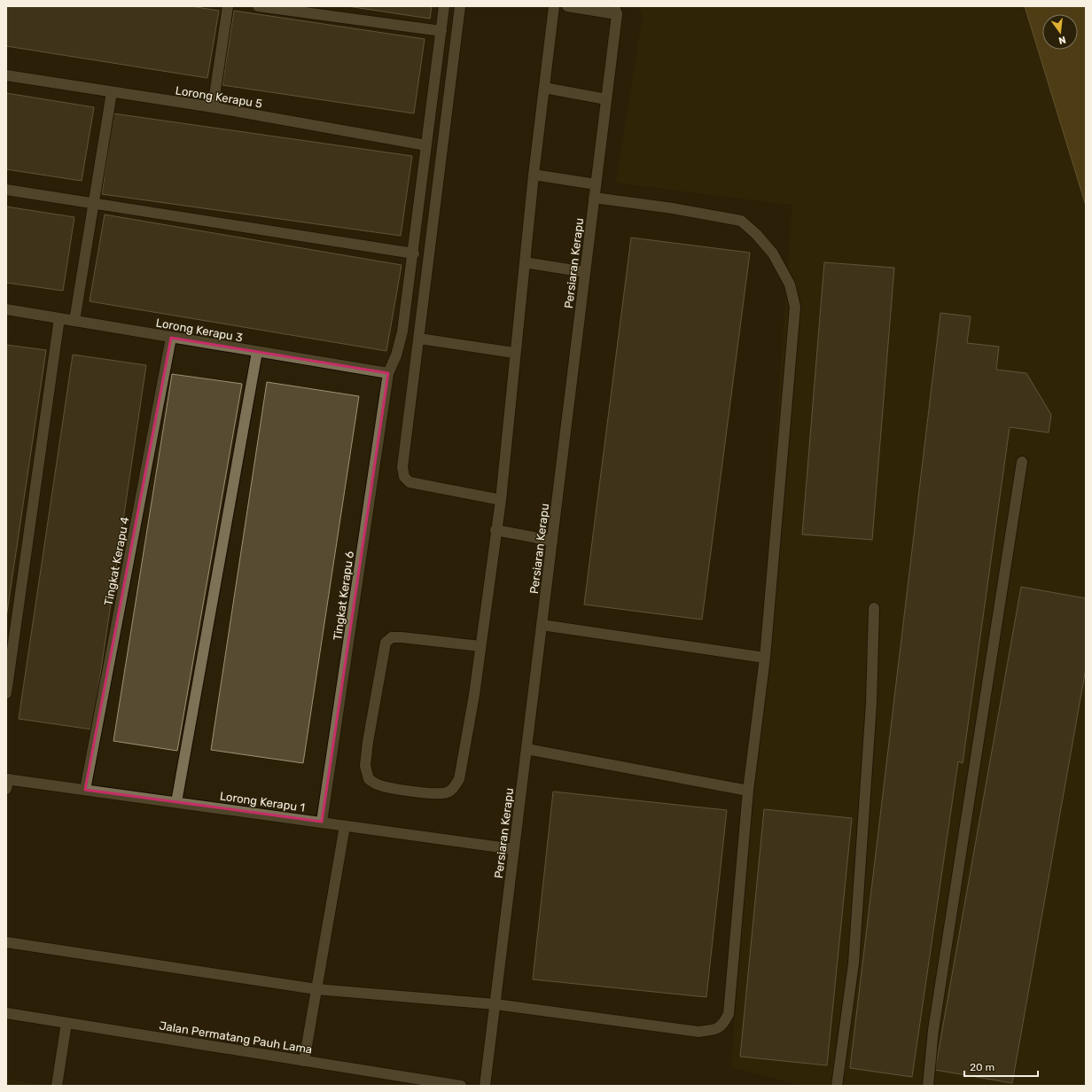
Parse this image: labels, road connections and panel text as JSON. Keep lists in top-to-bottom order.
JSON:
{
  "streets": {
    "street": [
      "Lorong Kerapu 5",
      "Persiaran Kerapu",
      "Lorong Kerapu 3",
      "Tingkat Kerapu 4",
      "Tingkat Kerapu 6",
      "Lorong Kerapu 1",
      "Jalan Permatang Pauh Lama"
    ]
  },
  "crossings": [
    ["Lorong Kerapu 5", "Tingkat Kerapu 6"],
    ["Persiaran Kerapu", "Lorong Kerapu 1"],
    ["Lorong Kerapu 3", "Tingkat Kerapu 4"],
    ["Lorong Kerapu 3", "Tingkat Kerapu 6"],
    ["Tingkat Kerapu 4", "Lorong Kerapu 1"],
    ["Tingkat Kerapu 6", "Lorong Kerapu 1"]
  ],
  "scale_bar": "20 m",
  "north": "bottom"
}
